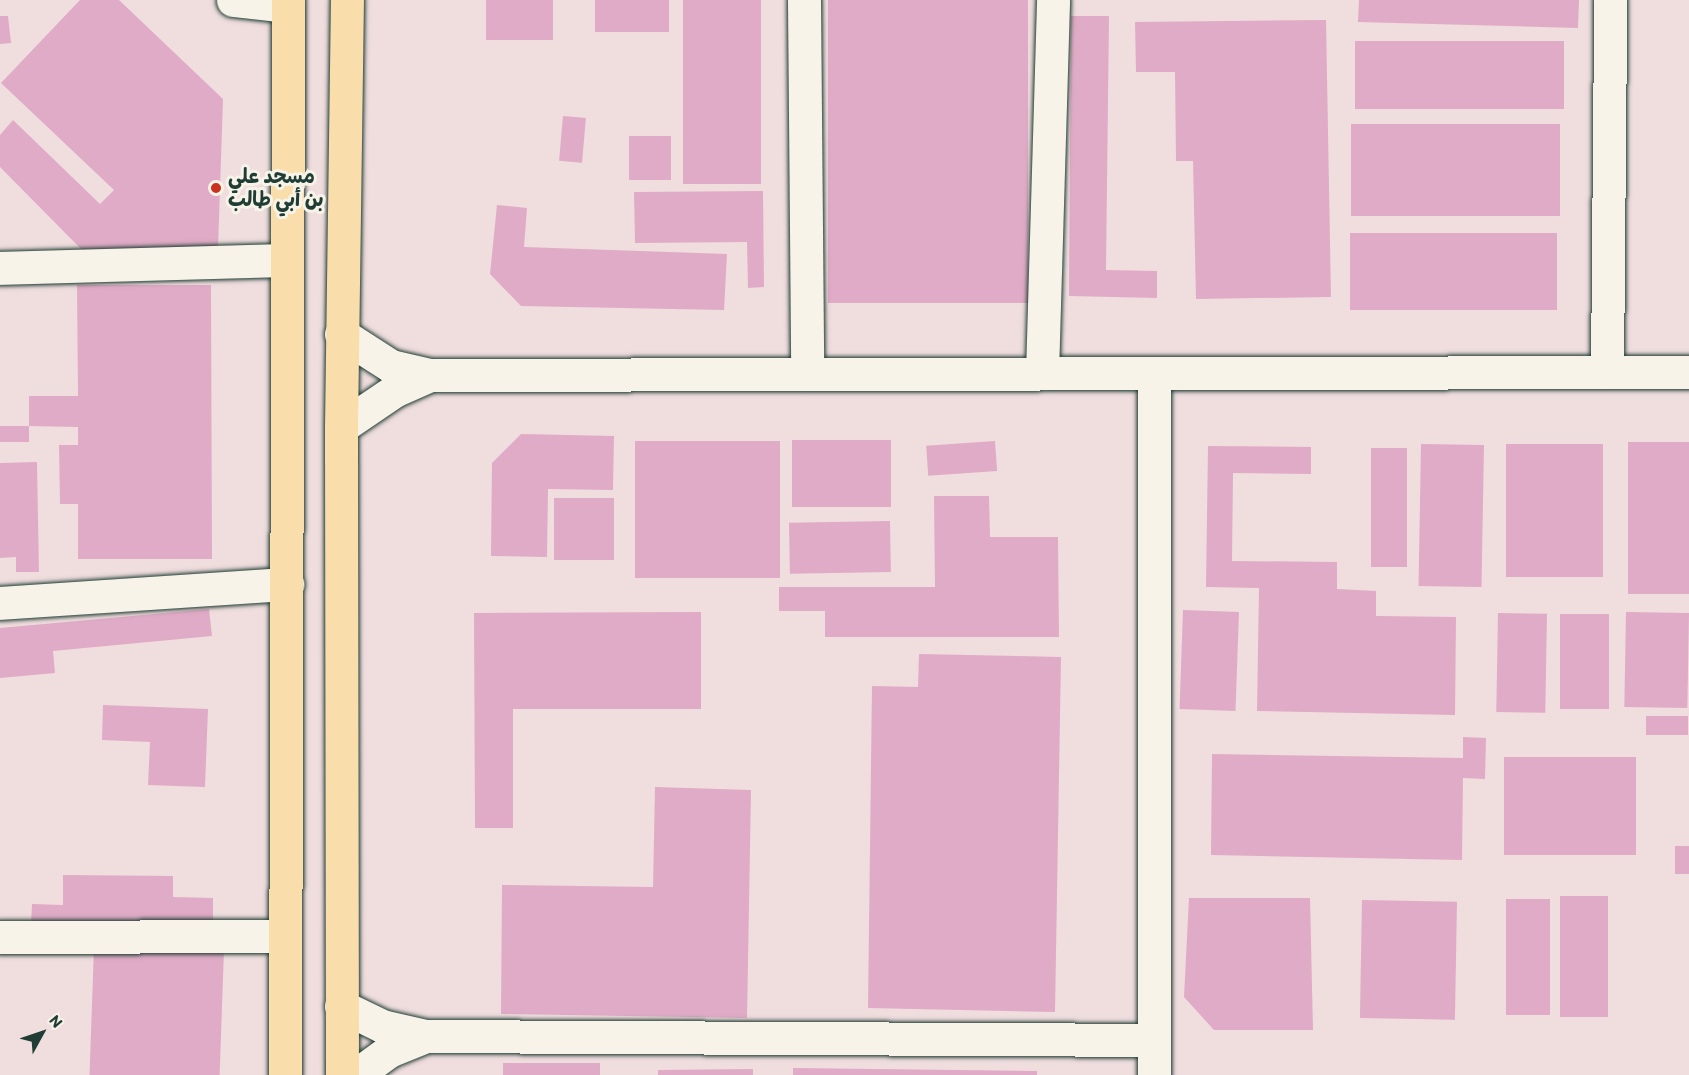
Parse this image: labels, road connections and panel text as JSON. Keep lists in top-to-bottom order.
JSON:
{
  "places": ["مسجد علي بن أبي طالب"],
  "north": "top right"
}
